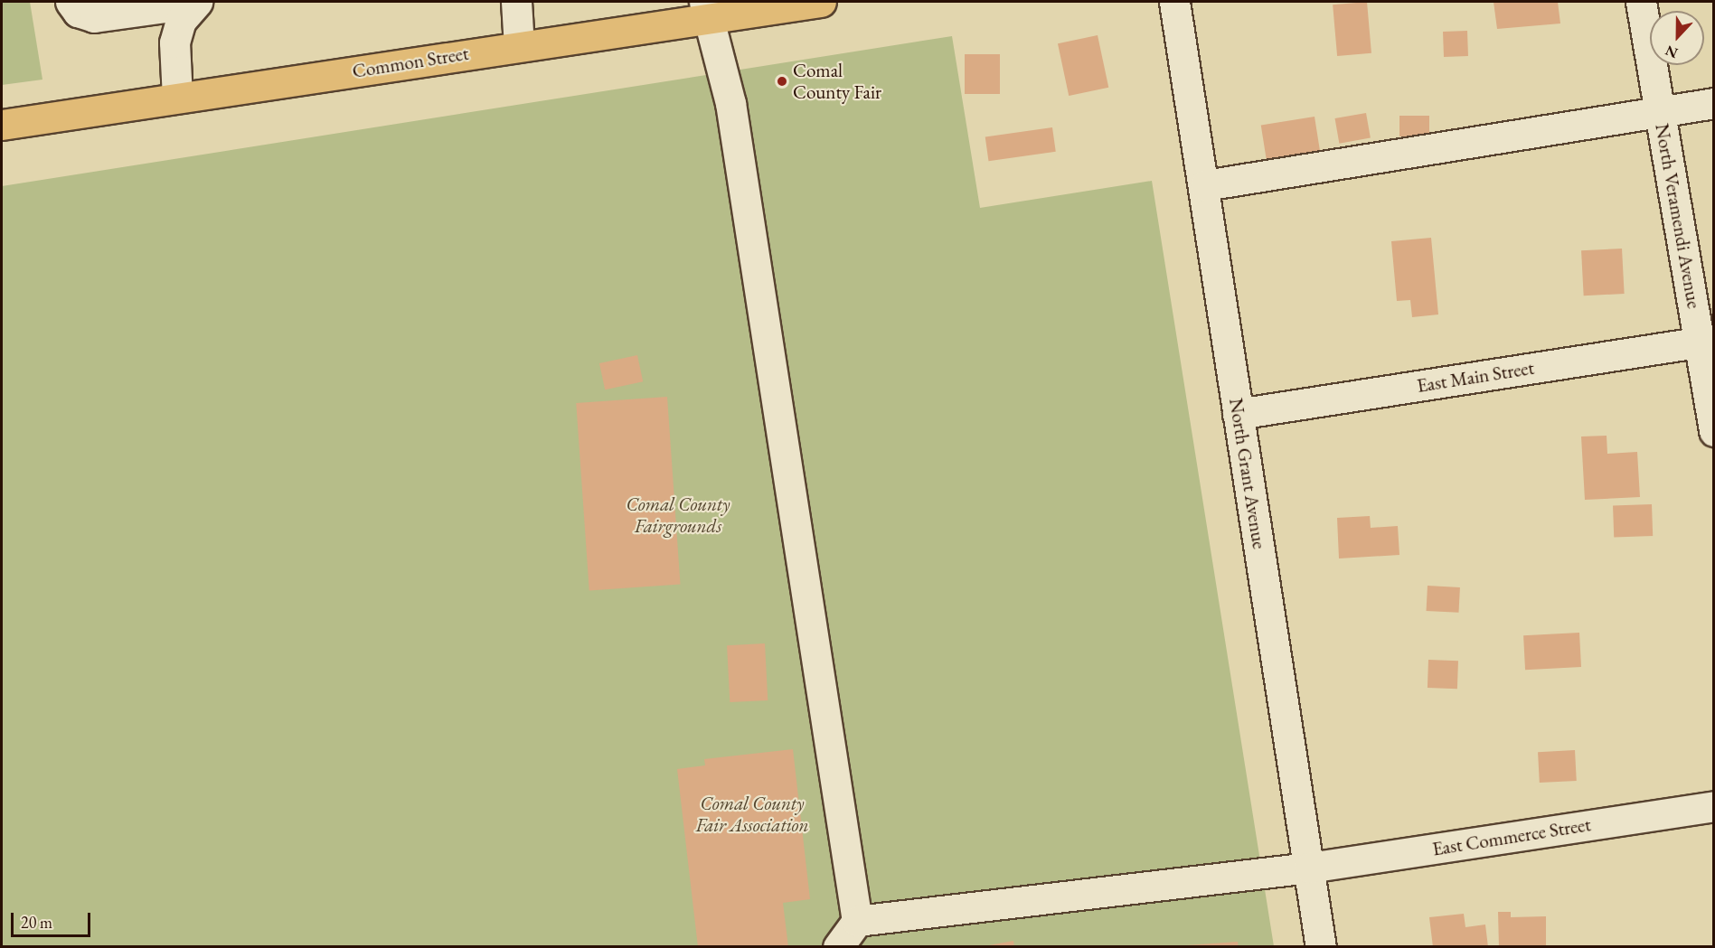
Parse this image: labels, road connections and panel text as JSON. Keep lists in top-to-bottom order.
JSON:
{
  "streets": {
    "main road": ["Common Street"],
    "street": [
      "North Veramendi Avenue",
      "East Main Street",
      "North Grant Avenue",
      "East Commerce Street"
    ]
  },
  "crossings": [
    ["North Veramendi Avenue", "East Main Street"],
    ["East Main Street", "North Grant Avenue"],
    ["North Grant Avenue", "East Commerce Street"]
  ],
  "parks": ["Comal County Fairgrounds", "Comal County Fair Association"],
  "places": ["Comal County Fair"],
  "scale_bar": "20 m",
  "north": "bottom"
}
